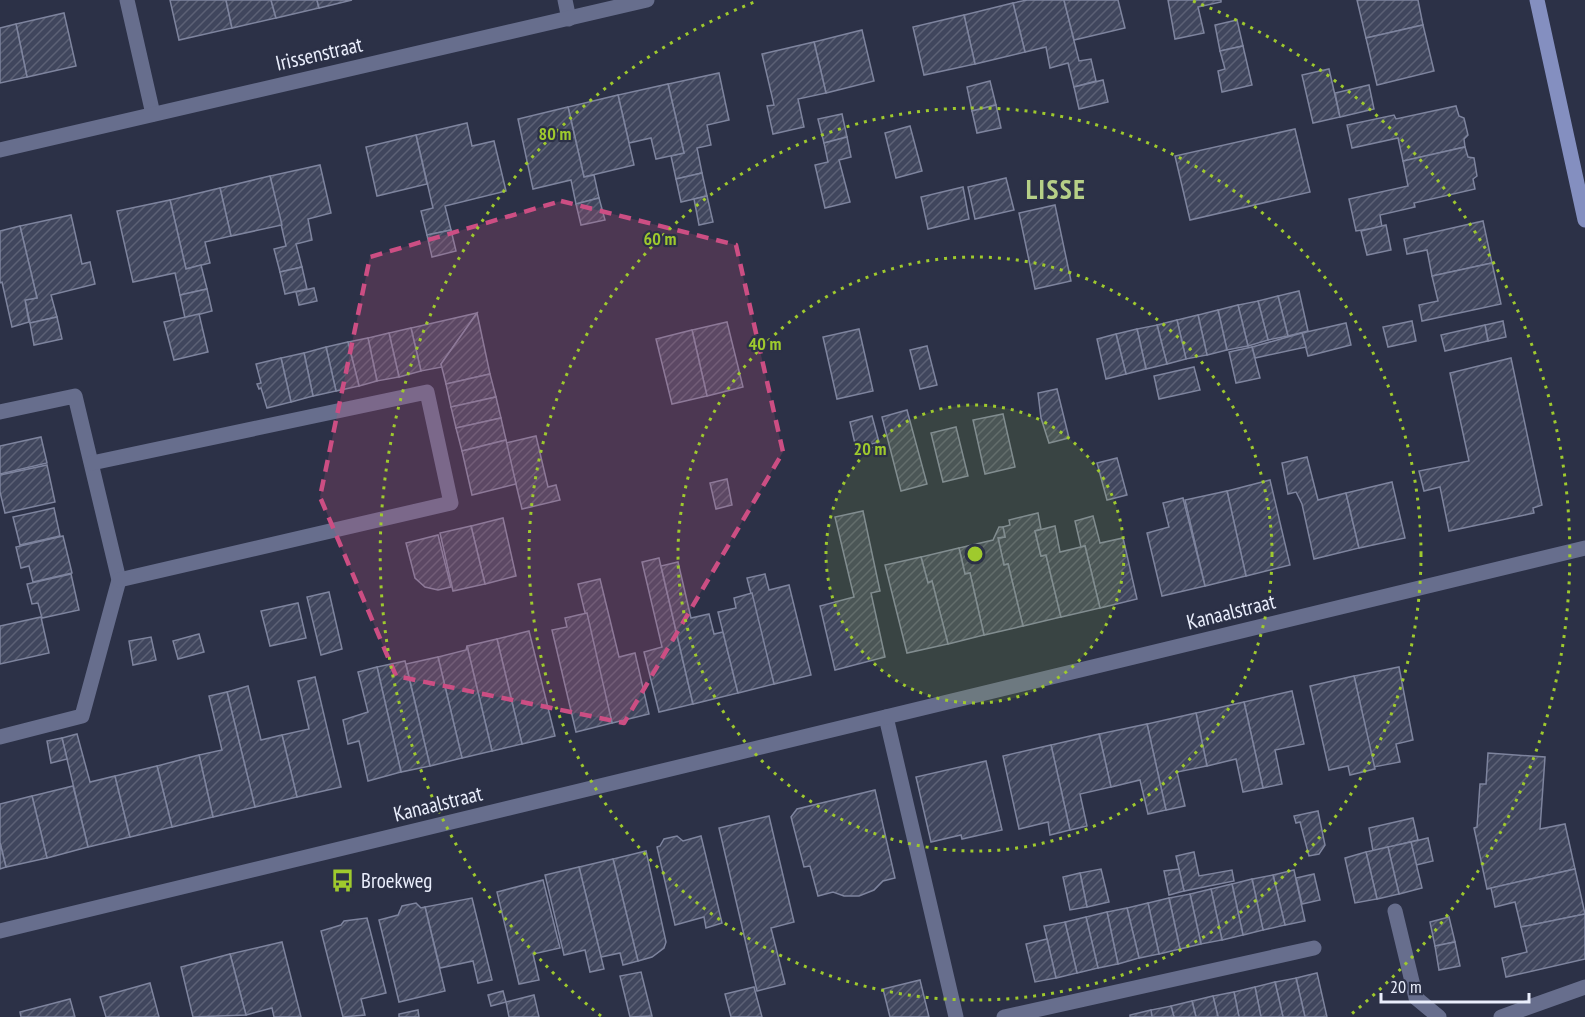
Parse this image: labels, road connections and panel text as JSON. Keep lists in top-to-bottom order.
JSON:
{
  "streets": {
    "street": ["Irissenstraat", "Kanaalstraat"]
  },
  "districts": ["LISSE"],
  "places": {
    "bus stop": ["Broekweg"]
  },
  "scale_bar": "20 m",
  "rings": [
    "80 m",
    "60 m",
    "40 m",
    "20 m"
  ]
}
